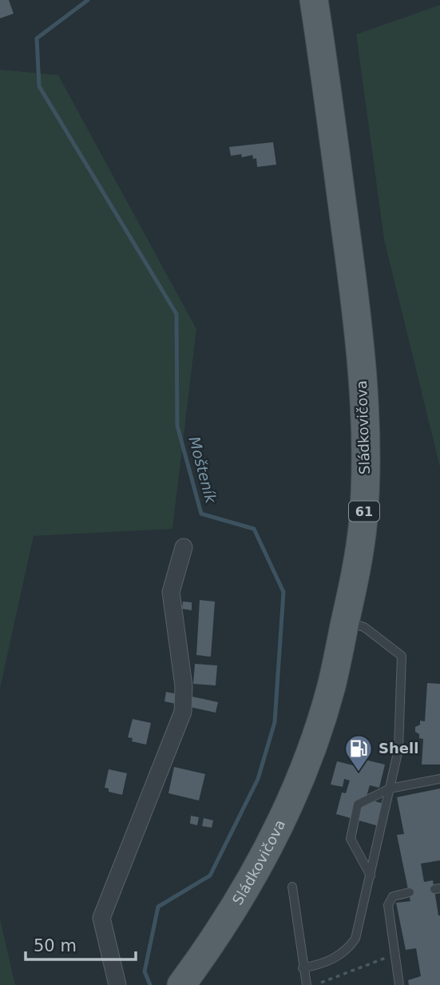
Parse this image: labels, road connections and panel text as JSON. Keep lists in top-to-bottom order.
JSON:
{
  "streets": {
    "main road": ["Sládkovičova", "61"]
  },
  "water": ["Mošteník"],
  "places": {
    "fuel station": ["Shell"]
  },
  "scale_bar": "50 m"
}
